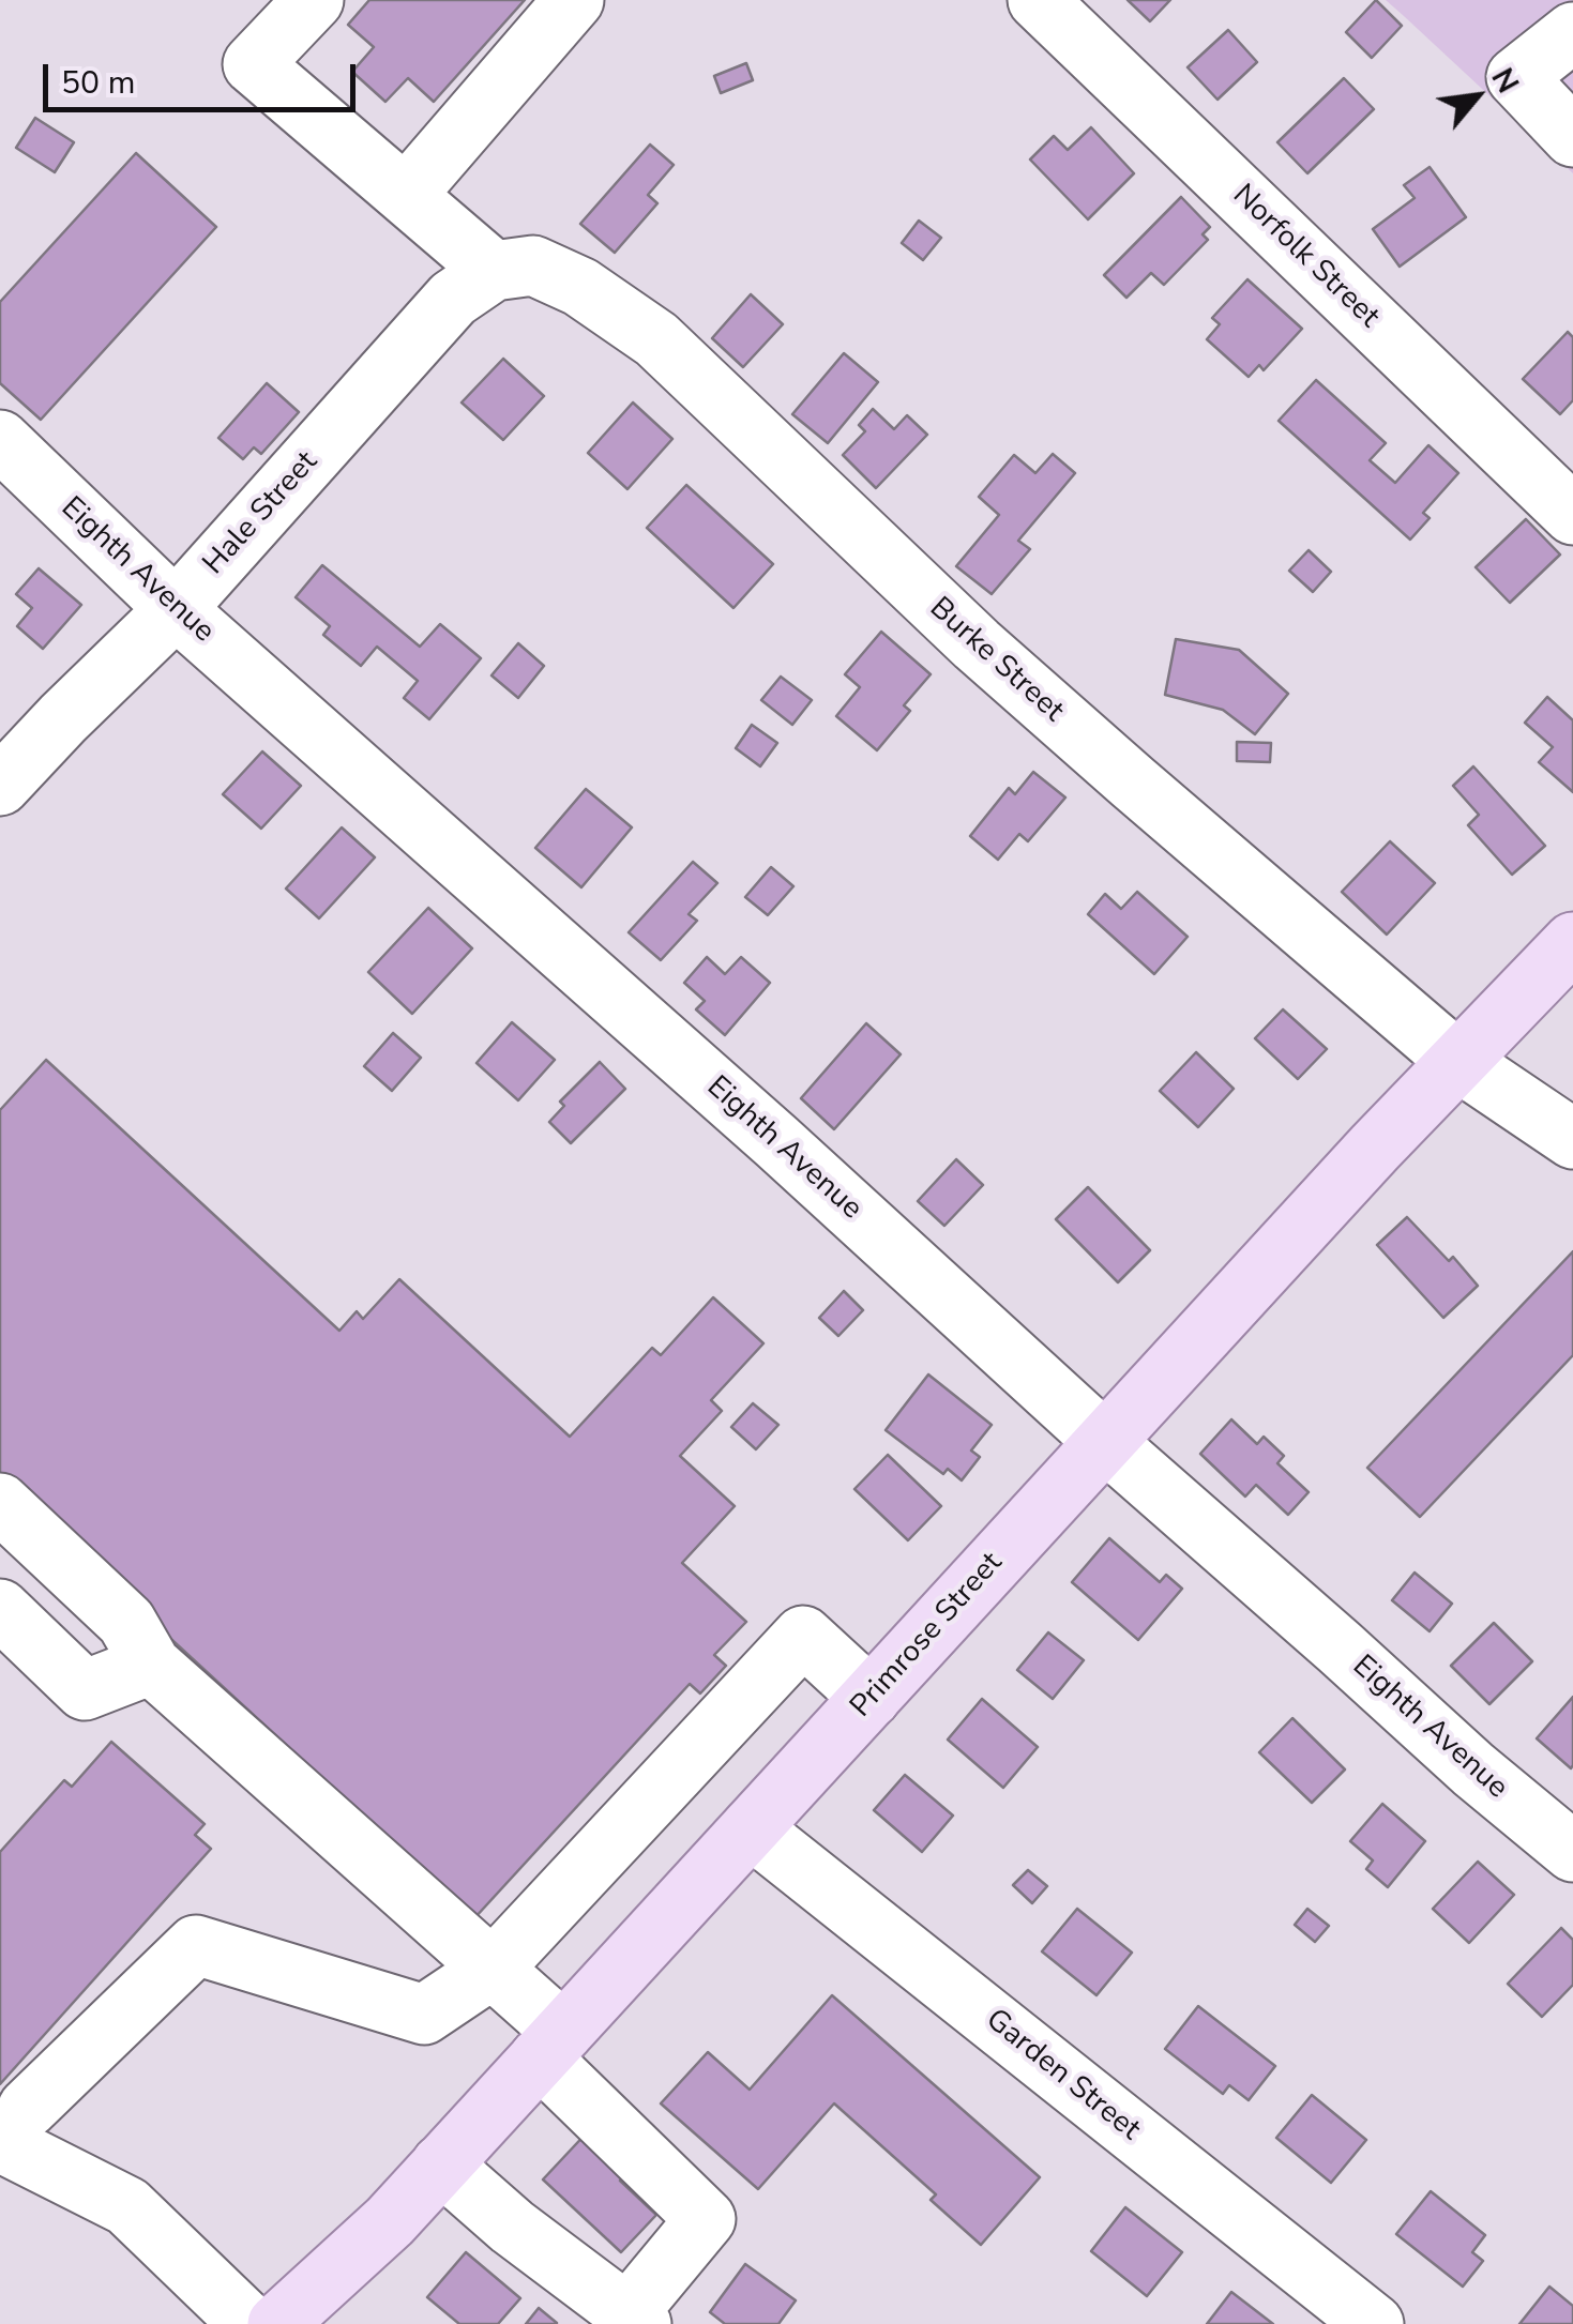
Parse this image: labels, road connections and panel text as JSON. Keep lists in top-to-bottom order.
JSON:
{
  "streets": {
    "main road": ["Primrose Street"],
    "street": [
      "Norfolk Street",
      "Hale Street",
      "Eighth Avenue",
      "Burke Street",
      "Garden Street"
    ]
  },
  "crossings": [
    ["Hale Street", "Eighth Avenue"],
    ["Hale Street", "Burke Street"],
    ["Eighth Avenue", "Primrose Street"],
    ["Burke Street", "Primrose Street"],
    ["Primrose Street", "Garden Street"]
  ],
  "scale_bar": "50 m",
  "north": "top right"
}
